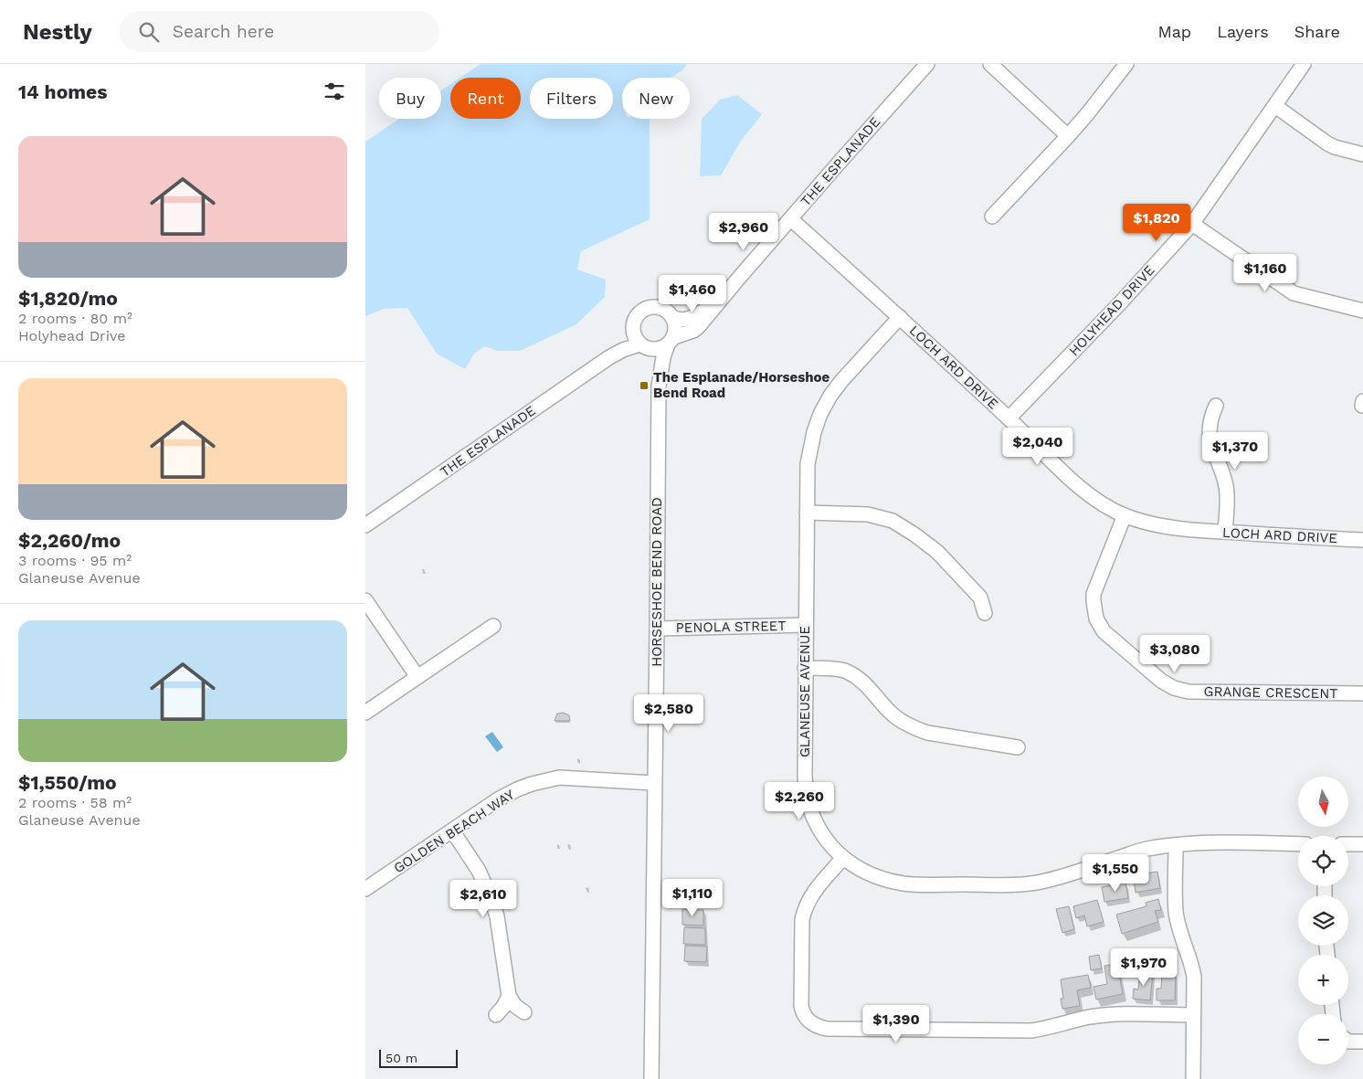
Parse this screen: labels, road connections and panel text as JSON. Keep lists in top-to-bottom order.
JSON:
{
  "streets": {
    "street": [
      "THE ESPLANADE",
      "HOLYHEAD DRIVE",
      "LOCH ARD DRIVE",
      "HORSESHOE BEND ROAD",
      "PENOLA STREET",
      "GLANEUSE AVENUE",
      "GRANGE CRESCENT",
      "GOLDEN BEACH WAY"
    ]
  },
  "crossings": [
    ["THE ESPLANADE", "LOCH ARD DRIVE"],
    ["THE ESPLANADE", "HORSESHOE BEND ROAD"],
    ["HOLYHEAD DRIVE", "LOCH ARD DRIVE"],
    ["LOCH ARD DRIVE", "GLANEUSE AVENUE"],
    ["LOCH ARD DRIVE", "GRANGE CRESCENT"],
    ["HORSESHOE BEND ROAD", "PENOLA STREET"],
    ["HORSESHOE BEND ROAD", "GOLDEN BEACH WAY"],
    ["PENOLA STREET", "GLANEUSE AVENUE"]
  ],
  "places": {
    "transit": ["The Esplanade/Horseshoe Bend Road"]
  },
  "scale_bar": "50 m",
  "north": "bottom",
  "page": {
    "header": "Nestly",
    "search": "Search here",
    "nav": ["Map", "Layers", "Share"],
    "heading": "14 homes",
    "chip": [
      "Buy",
      "Rent",
      "Filters",
      "New"
    ],
    "list": [
      {
        "name": "$1,820/mo",
        "note": "2 rooms · 80 m² · Holyhead Drive"
      },
      {
        "name": "$2,260/mo",
        "note": "3 rooms · 95 m² · Glaneuse Avenue"
      },
      {
        "name": "$1,550/mo",
        "note": "2 rooms · 58 m² · Glaneuse Avenue"
      }
    ],
    "price": [
      "$1,820",
      "$2,960",
      "$1,160",
      "$1,460",
      "$2,040",
      "$1,370",
      "$3,080",
      "$2,580",
      "$2,260",
      "$1,550",
      "$1,110",
      "$2,610",
      "$1,970",
      "$1,390"
    ],
    "map_buttons": ["+", "−"],
    "scale": "50 m"
  }
}
